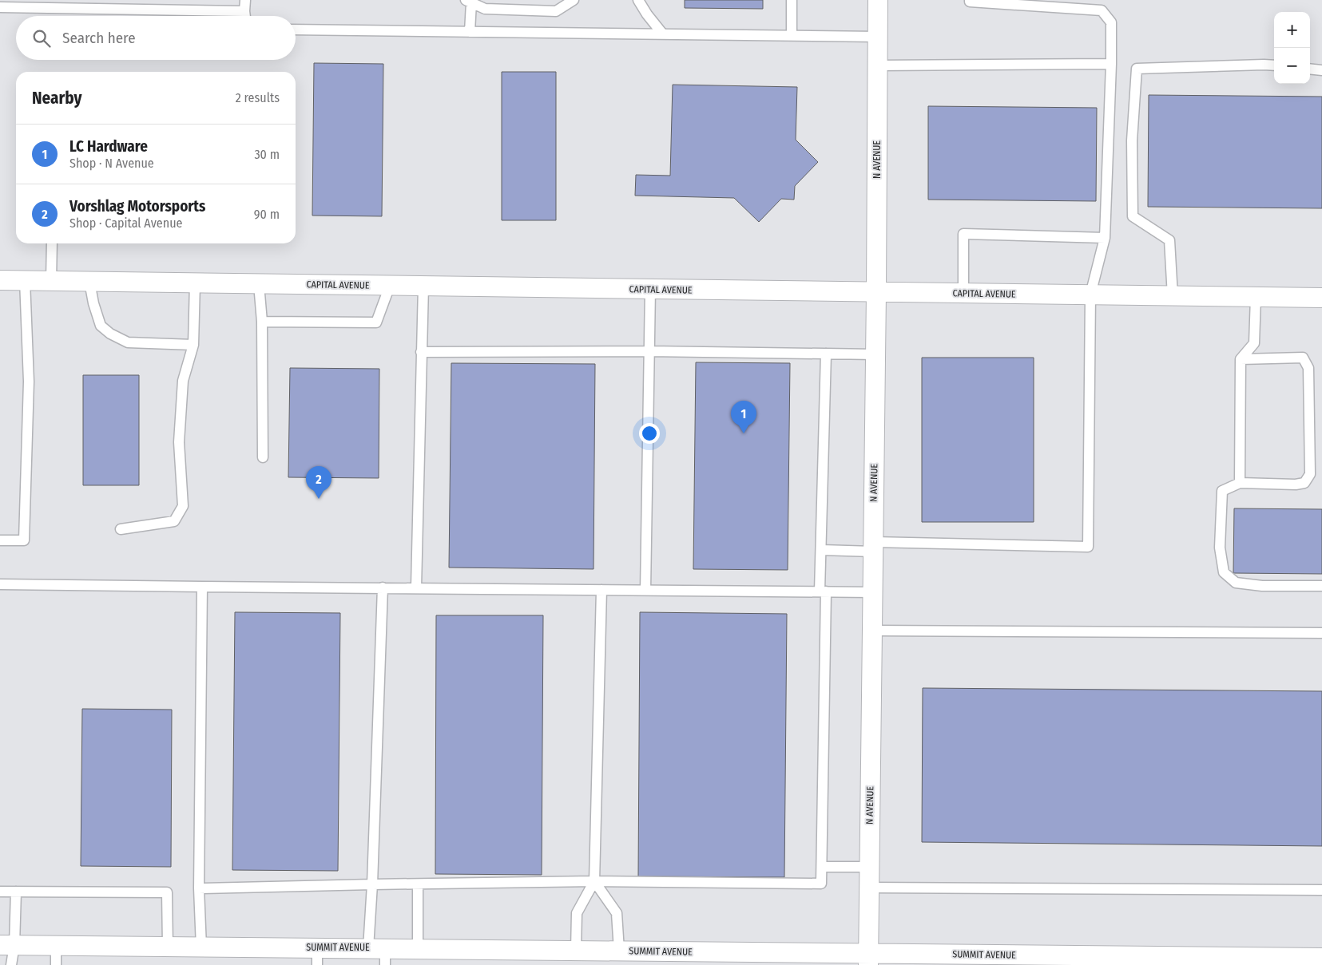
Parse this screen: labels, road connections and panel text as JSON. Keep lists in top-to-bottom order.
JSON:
{
  "streets": {
    "street": ["N AVENUE", "CAPITAL AVENUE", "SUMMIT AVENUE"]
  },
  "crossings": [
    ["N AVENUE", "CAPITAL AVENUE"],
    ["N AVENUE", "SUMMIT AVENUE"]
  ],
  "page": {
    "map_buttons": ["+", "−"],
    "search": "Search here",
    "heading": ["Nearby", "2 results"],
    "list": [
      {
        "mark": "1",
        "name": "LC Hardware",
        "note": "Shop · N Avenue",
        "value": "30 m"
      },
      {
        "mark": "2",
        "name": "Vorshlag Motorsports",
        "note": "Shop · Capital Avenue",
        "value": "90 m"
      }
    ],
    "pins": ["1", "2"]
  }
}
